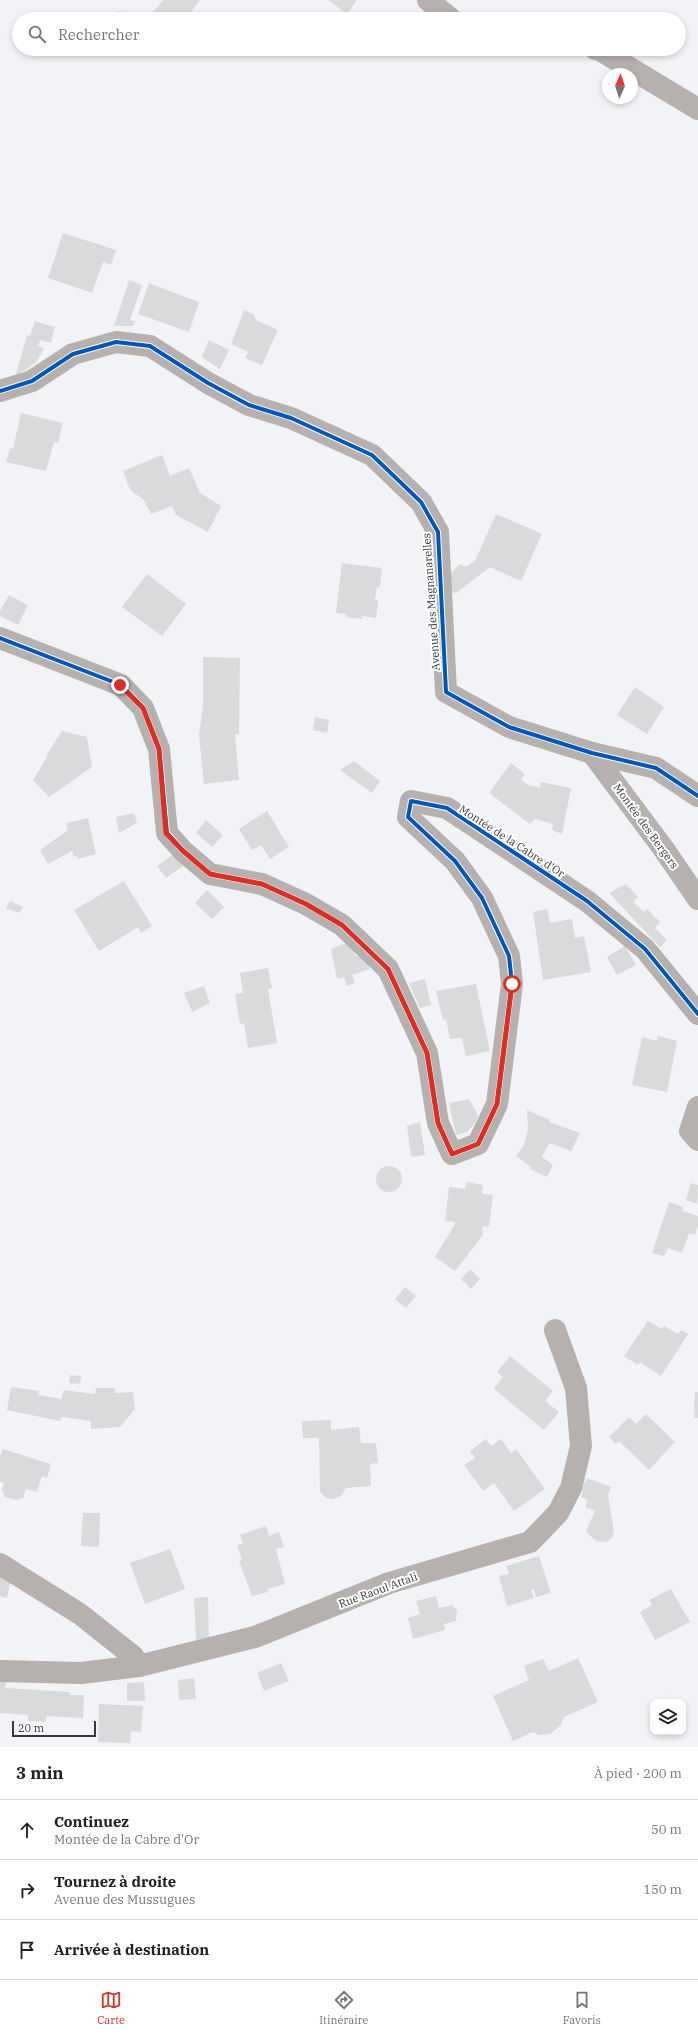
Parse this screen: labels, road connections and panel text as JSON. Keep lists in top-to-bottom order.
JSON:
{
  "streets": {
    "street": [
      "Avenue des Magnanarelles",
      "Montée des Bergers",
      "Montée de la Cabre d'Or",
      "Rue Raoul Attali"
    ]
  },
  "crossings": [
    ["Avenue des Magnanarelles", "Montée des Bergers"]
  ],
  "scale_bar": "20 m",
  "north": "top",
  "page": {
    "search": "Rechercher",
    "scale": "20 m",
    "heading": ["3 min", "À pied · 200 m"],
    "list": [
      ["Continuez", "Montée de la Cabre d'Or", "50 m"],
      ["Tournez à droite", "Avenue des Mussugues", "150 m"],
      "Arrivée à destination"
    ],
    "nav": ["Carte", "Itinéraire", "Favoris"]
  }
}
